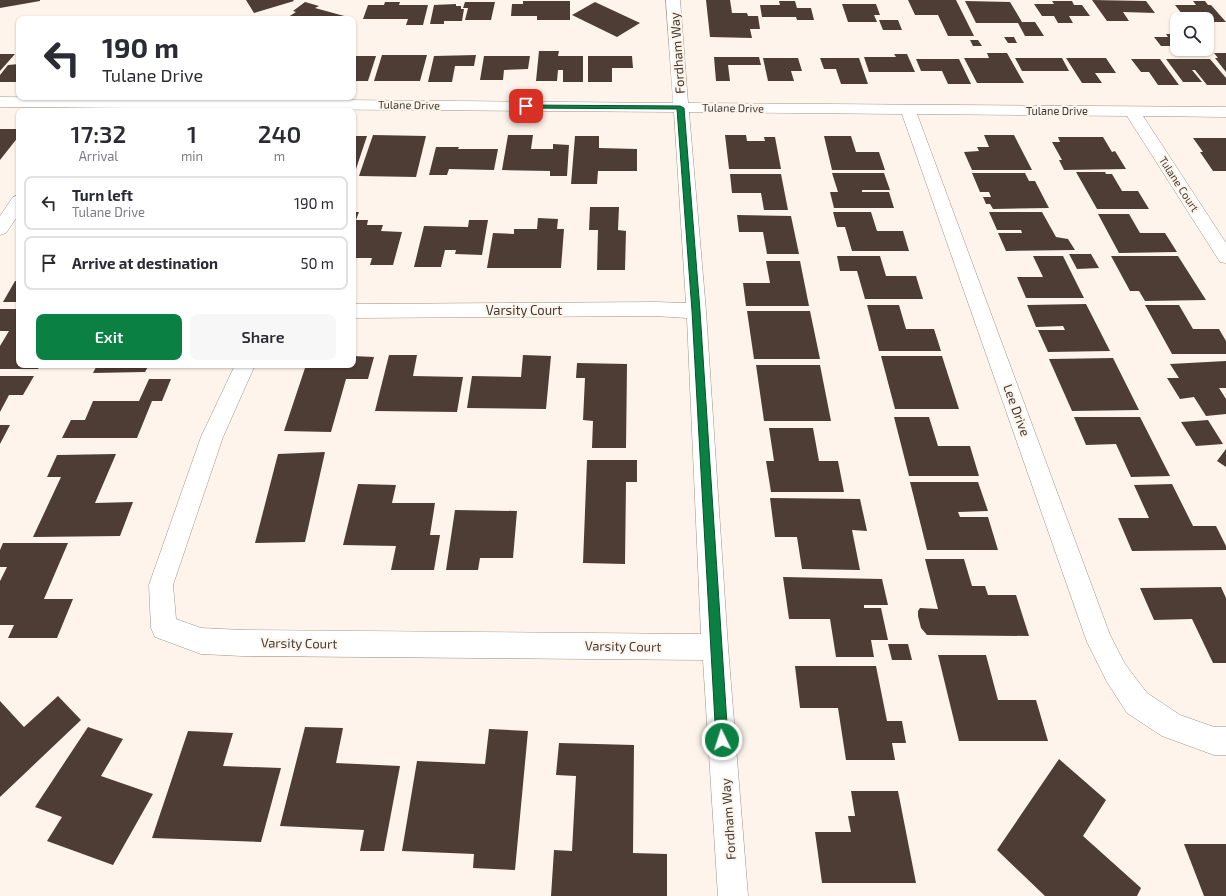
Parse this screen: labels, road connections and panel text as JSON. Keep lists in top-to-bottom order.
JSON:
{
  "streets": {
    "street": [
      "Fordham Way",
      "Tulane Drive",
      "Tulane Court",
      "Varsity Court",
      "Lee Drive"
    ]
  },
  "crossings": [
    ["Fordham Way", "Tulane Drive"],
    ["Fordham Way", "Varsity Court"],
    ["Tulane Drive", "Tulane Court"],
    ["Tulane Drive", "Lee Drive"]
  ],
  "page": {
    "turn": ["190 m", "Tulane Drive"],
    "eta": [
      "17:32",
      "Arrival",
      "1",
      "min",
      "240",
      "m"
    ],
    "list": [
      {
        "name": "Turn left",
        "note": "Tulane Drive",
        "value": "190 m"
      },
      {
        "name": "Arrive at destination",
        "value": "50 m"
      }
    ],
    "buttons": ["Exit", "Share"]
  }
}
